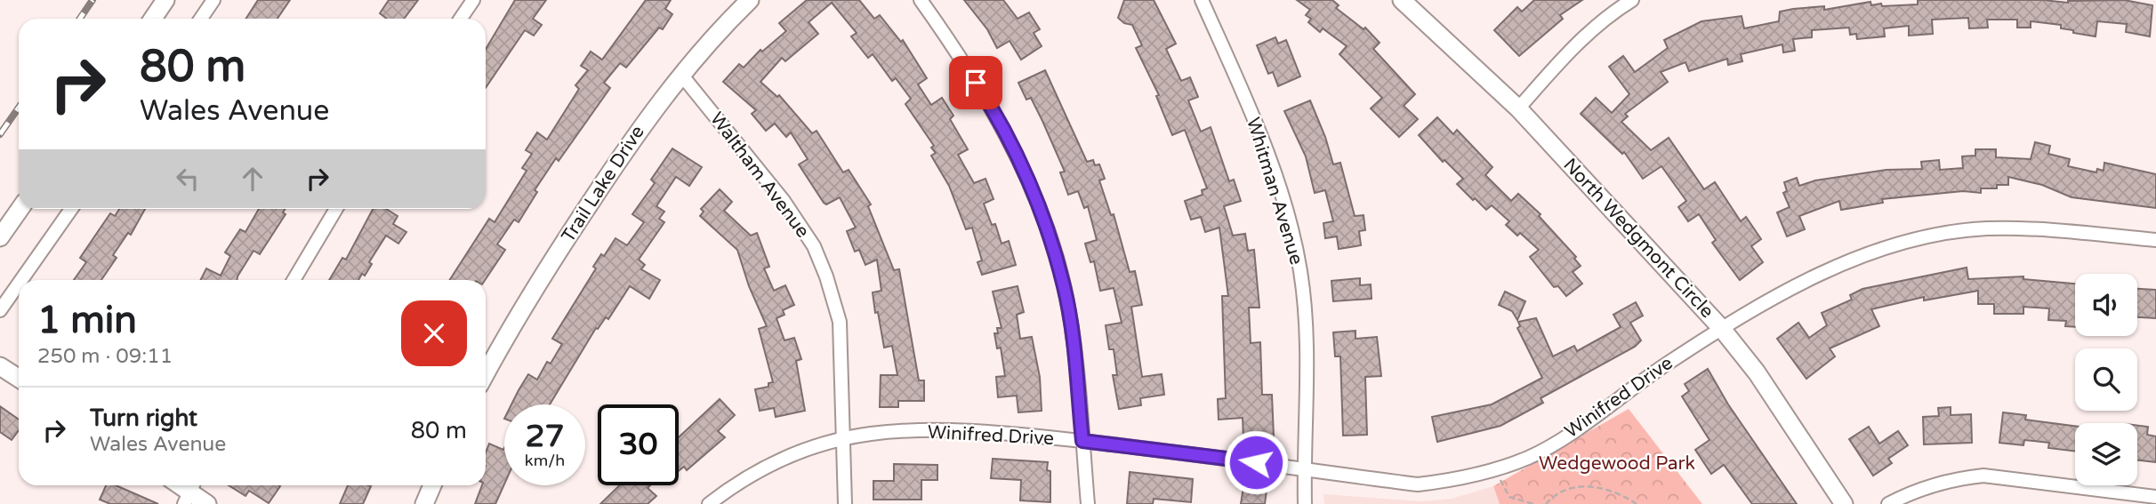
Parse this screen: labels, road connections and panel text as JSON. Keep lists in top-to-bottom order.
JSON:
{
  "streets": {
    "street": [
      "Waltham Avenue",
      "Trail Lake Drive",
      "Whitman Avenue",
      "North Wedgmont Circle",
      "Winifred Drive"
    ]
  },
  "crossings": [
    ["Waltham Avenue", "Trail Lake Drive"],
    ["Waltham Avenue", "Winifred Drive"],
    ["Whitman Avenue", "Winifred Drive"],
    ["North Wedgmont Circle", "Winifred Drive"]
  ],
  "parks": ["Wedgewood Park"],
  "page": {
    "turn": ["80 m", "Wales Avenue"],
    "heading": ["1 min", "250 m · 09:11"],
    "list": [
      {
        "name": "Turn right",
        "note": "Wales Avenue",
        "value": "80 m"
      }
    ],
    "speed": "27 km/h",
    "limit": "30"
  }
}
